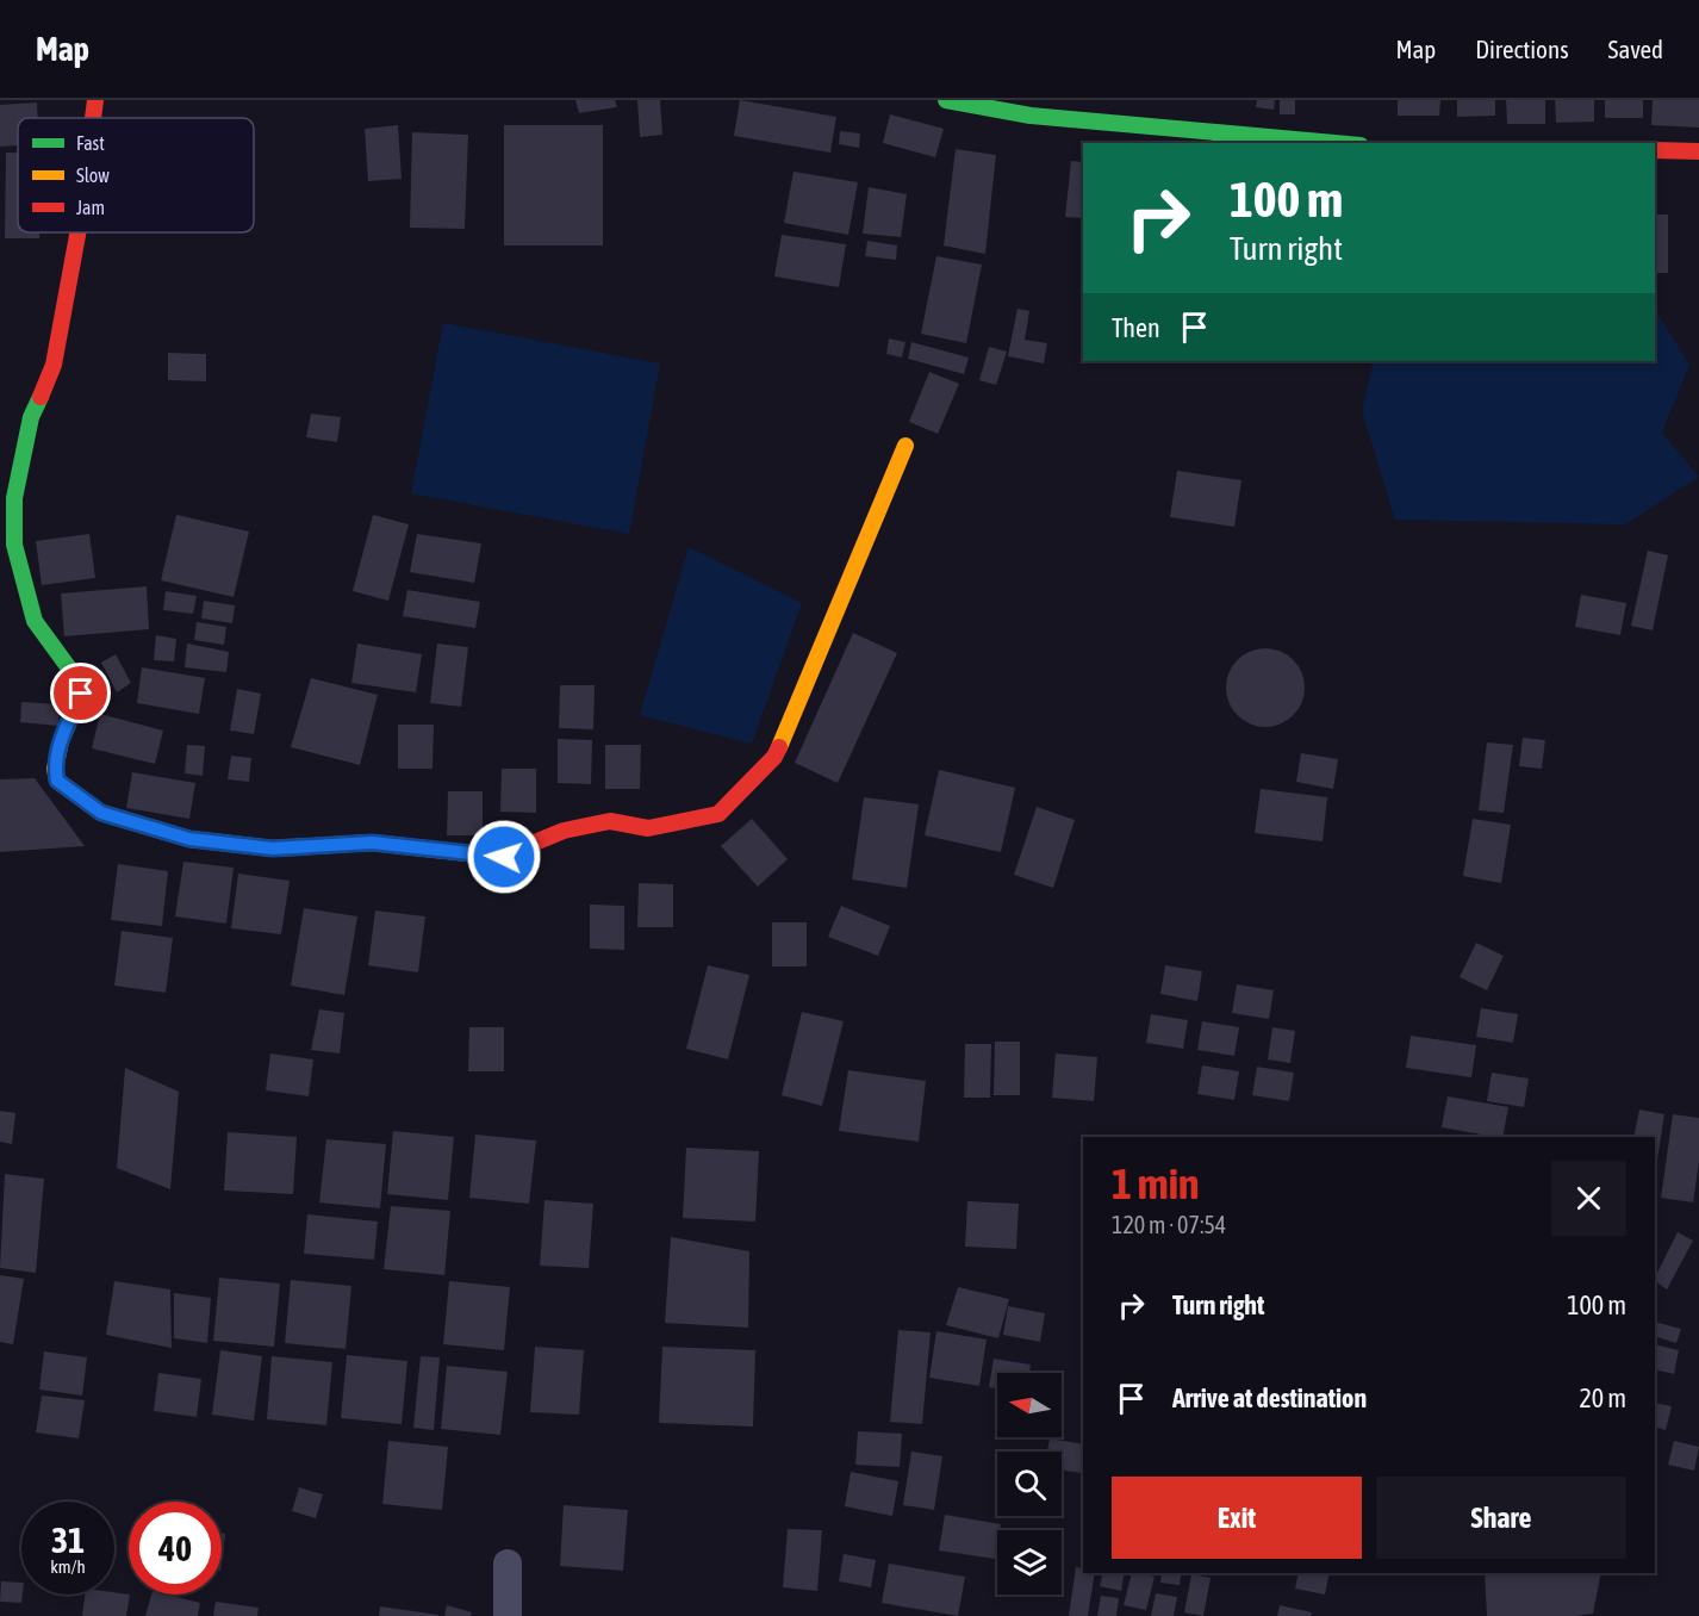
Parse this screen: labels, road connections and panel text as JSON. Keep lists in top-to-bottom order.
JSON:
{
  "legend": ["Fast", "Slow", "Jam"],
  "north": "left",
  "page": {
    "header": "Map",
    "nav": ["Map", "Directions", "Saved"],
    "turn": ["100 m", "Turn right"],
    "then": "Then",
    "heading": ["1 min", "120 m · 07:54"],
    "list": [
      {
        "name": "Turn right",
        "value": "100 m"
      },
      {
        "name": "Arrive at destination",
        "value": "20 m"
      }
    ],
    "buttons": ["Exit", "Share"],
    "speed": "31 km/h",
    "limit": "40"
  }
}
